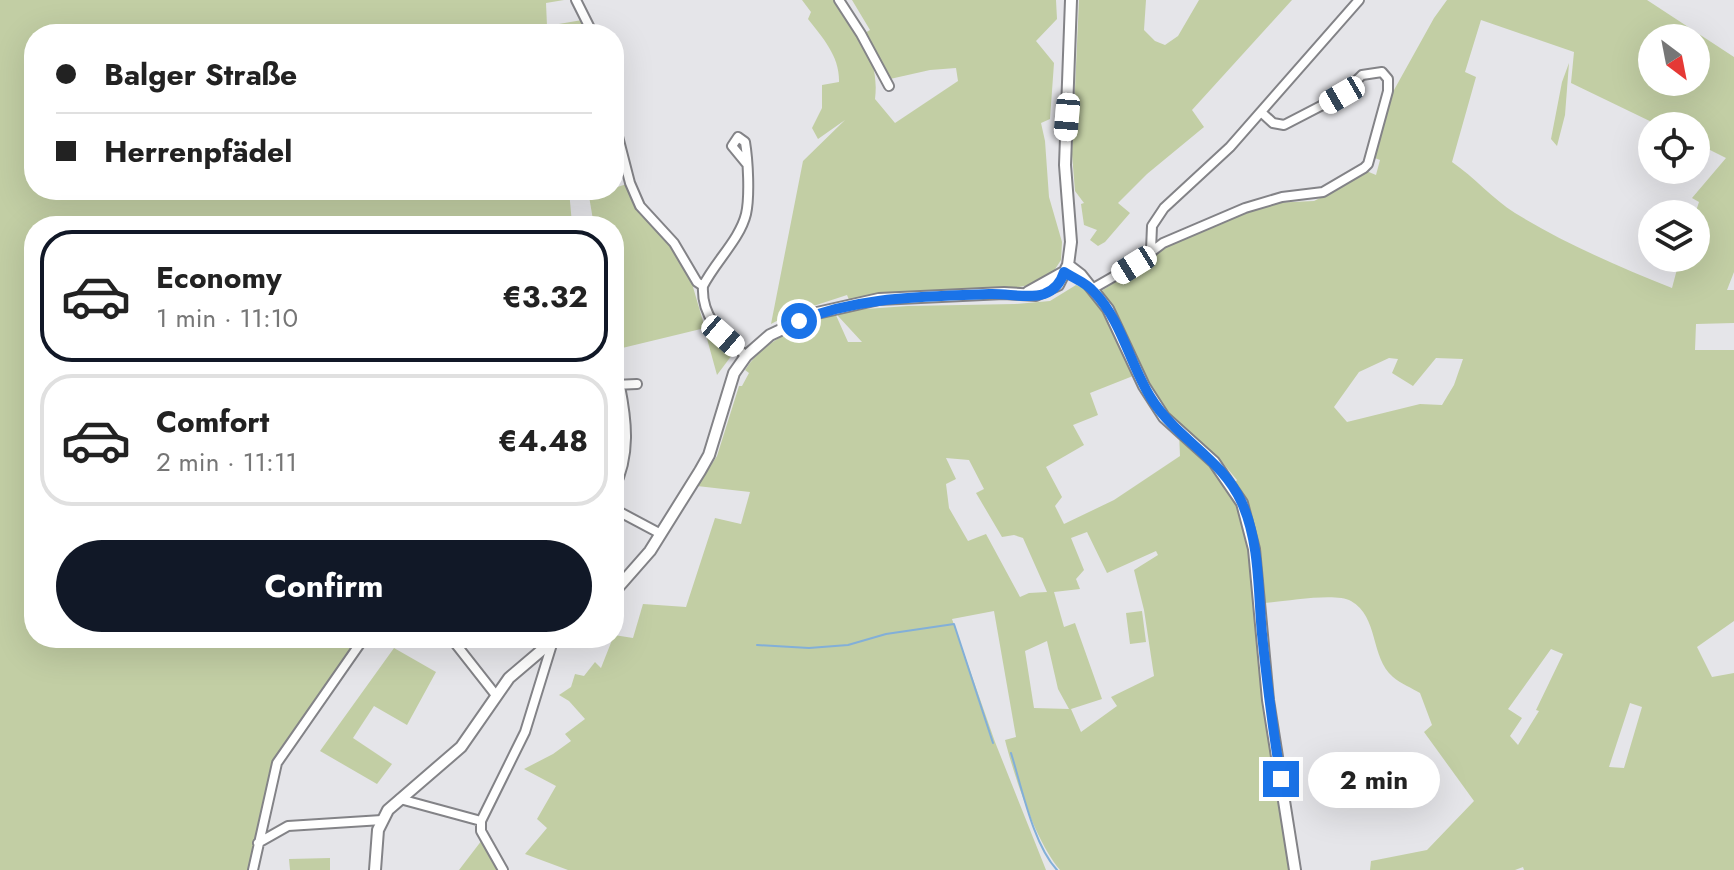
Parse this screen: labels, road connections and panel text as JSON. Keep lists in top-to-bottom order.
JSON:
{
  "north": "bottom right",
  "page": {
    "banner": ["Balger Straße", "Herrenpfädel"],
    "list": [
      {
        "name": "Economy",
        "note": "1 min · 11:10",
        "value": "€3.32"
      },
      {
        "name": "Comfort",
        "note": "2 min · 11:11",
        "value": "€4.48"
      }
    ],
    "buttons": "Confirm",
    "bubble": "2 min"
  }
}
